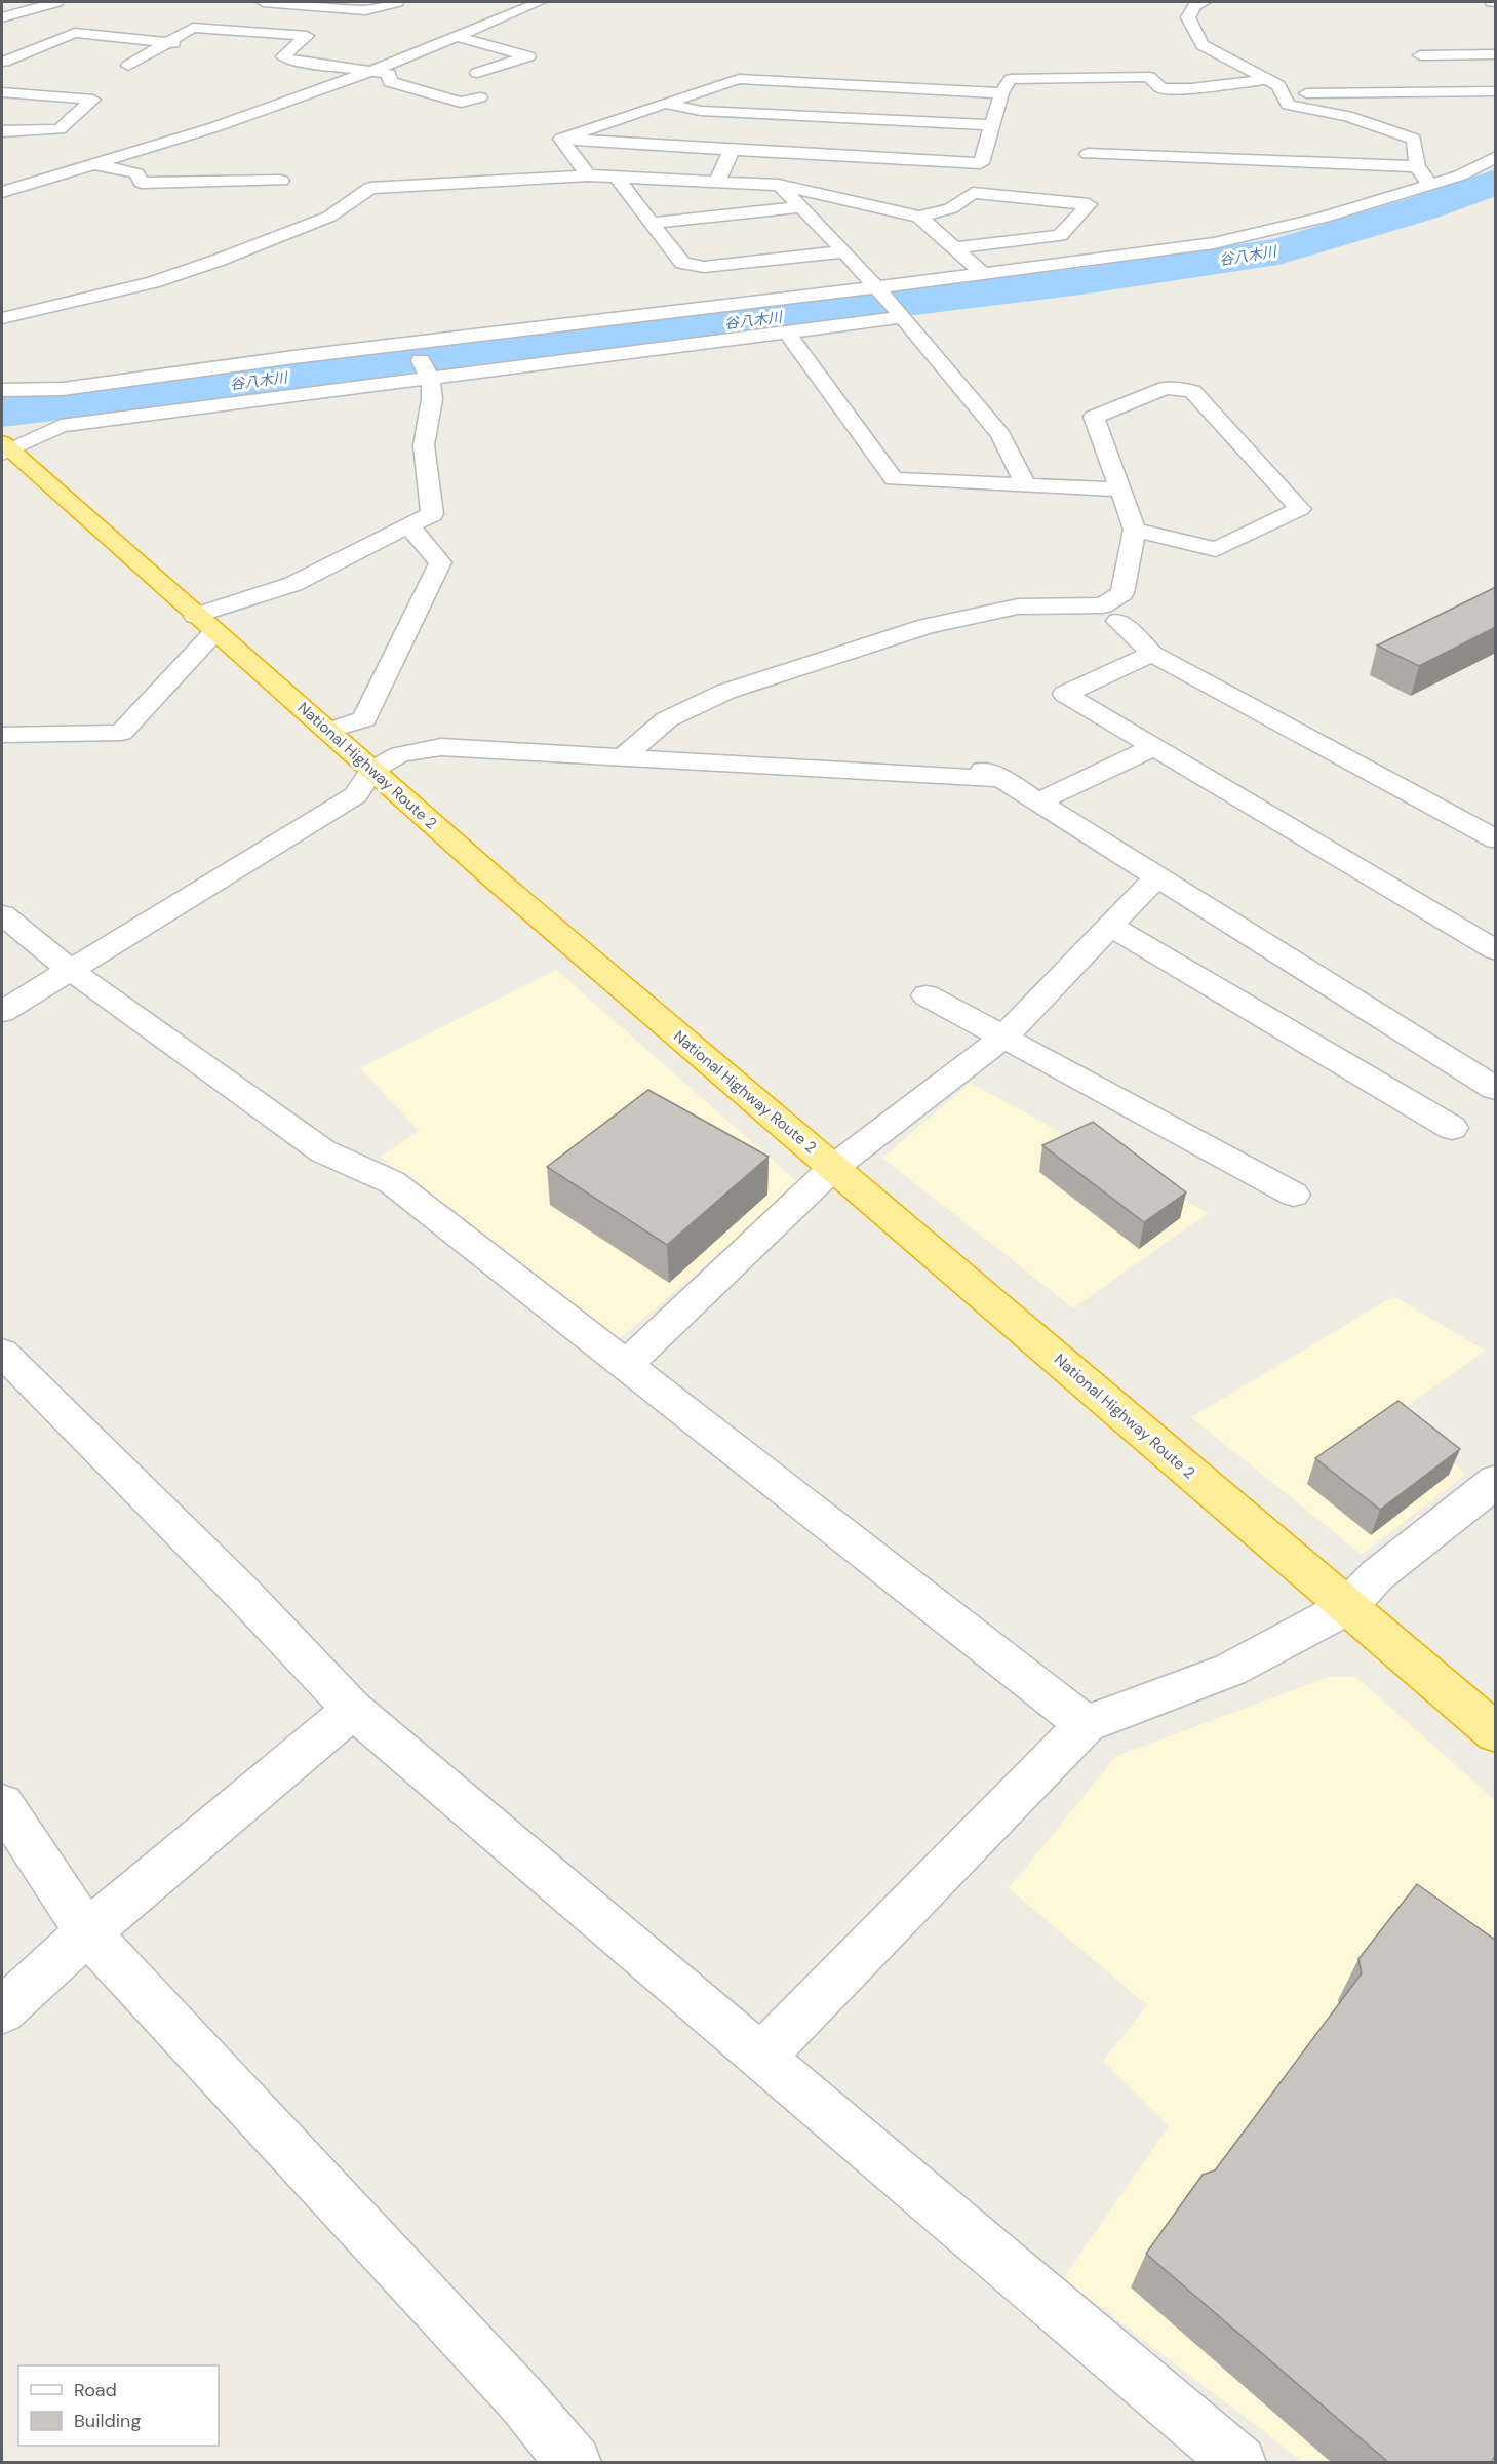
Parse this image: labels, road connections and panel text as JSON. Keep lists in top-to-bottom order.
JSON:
{
  "streets": {
    "highway": ["National Highway Route 2"]
  },
  "water": ["谷八木川"],
  "legend": ["Road", "Building"]
}
